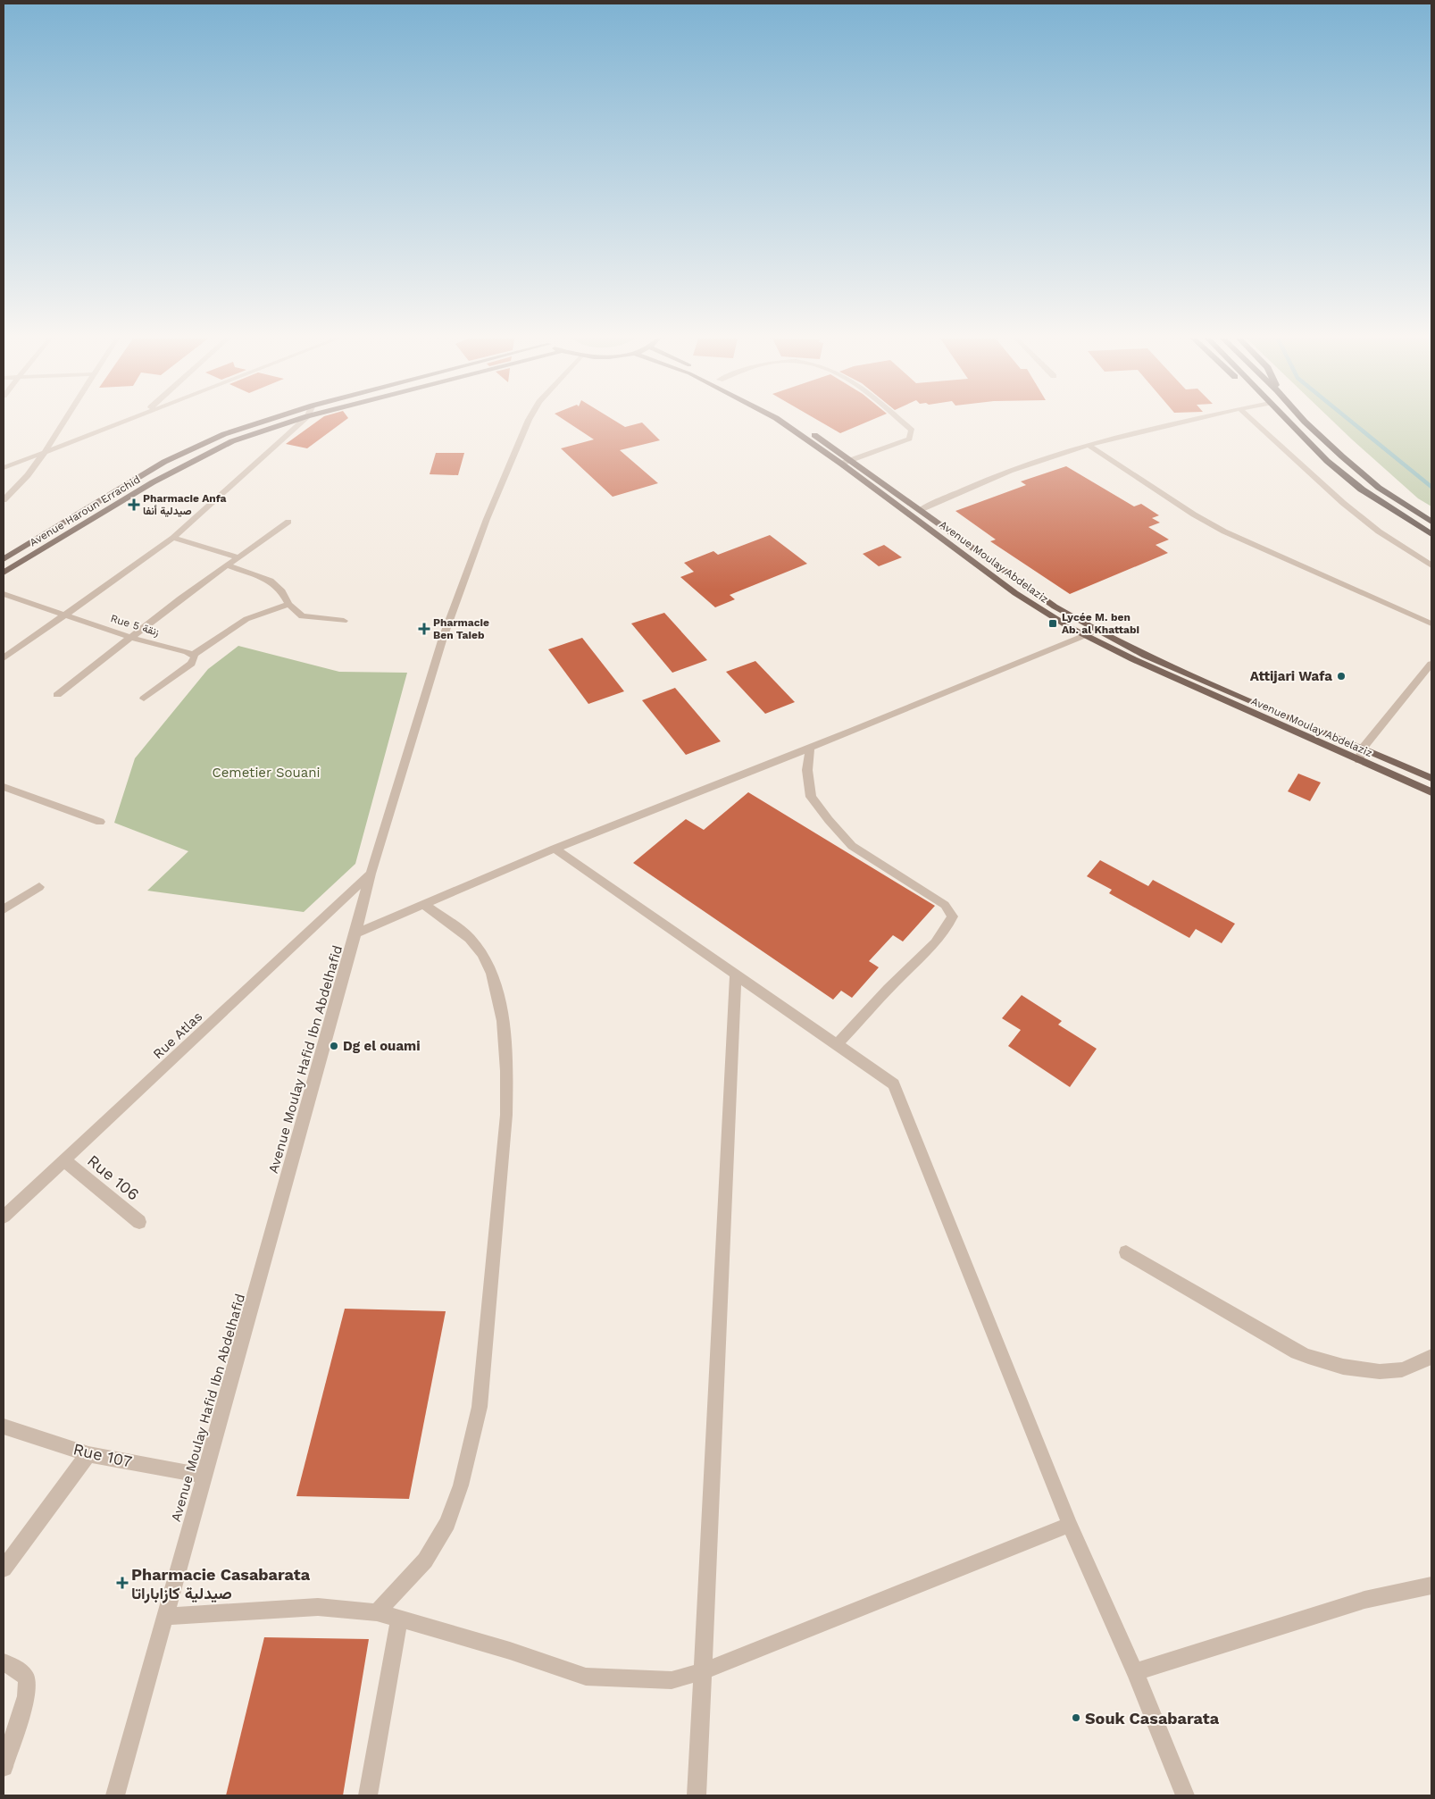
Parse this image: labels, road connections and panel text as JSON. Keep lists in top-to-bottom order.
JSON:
{
  "streets": {
    "main road": ["Avenue Haroun Errachid", "Avenue Moulay Abdelaziz"],
    "street": [
      "Rue 5 زنقة",
      "Rue Atlas",
      "Avenue Moulay Hafid Ibn Abdelhafid",
      "Rue 106",
      "Rue 107"
    ]
  },
  "crossings": [
    ["Rue Atlas", "Avenue Moulay Hafid Ibn Abdelhafid"],
    ["Rue Atlas", "Rue 106"],
    ["Avenue Moulay Hafid Ibn Abdelhafid", "Rue 107"]
  ],
  "parks": ["Cemetier Souani"],
  "places": {
    "health": ["Pharmacie Anfa صيدلية أنفا", "Pharmacie Ben Taieb", "Pharmacie Casabarata صيدلية كازاباراتا"],
    "transit": ["Lycée M. ben Ab. al Khattabi"],
    "other": ["Attijari Wafa", "Dg el ouami", "Souk Casabarata"]
  }
}
